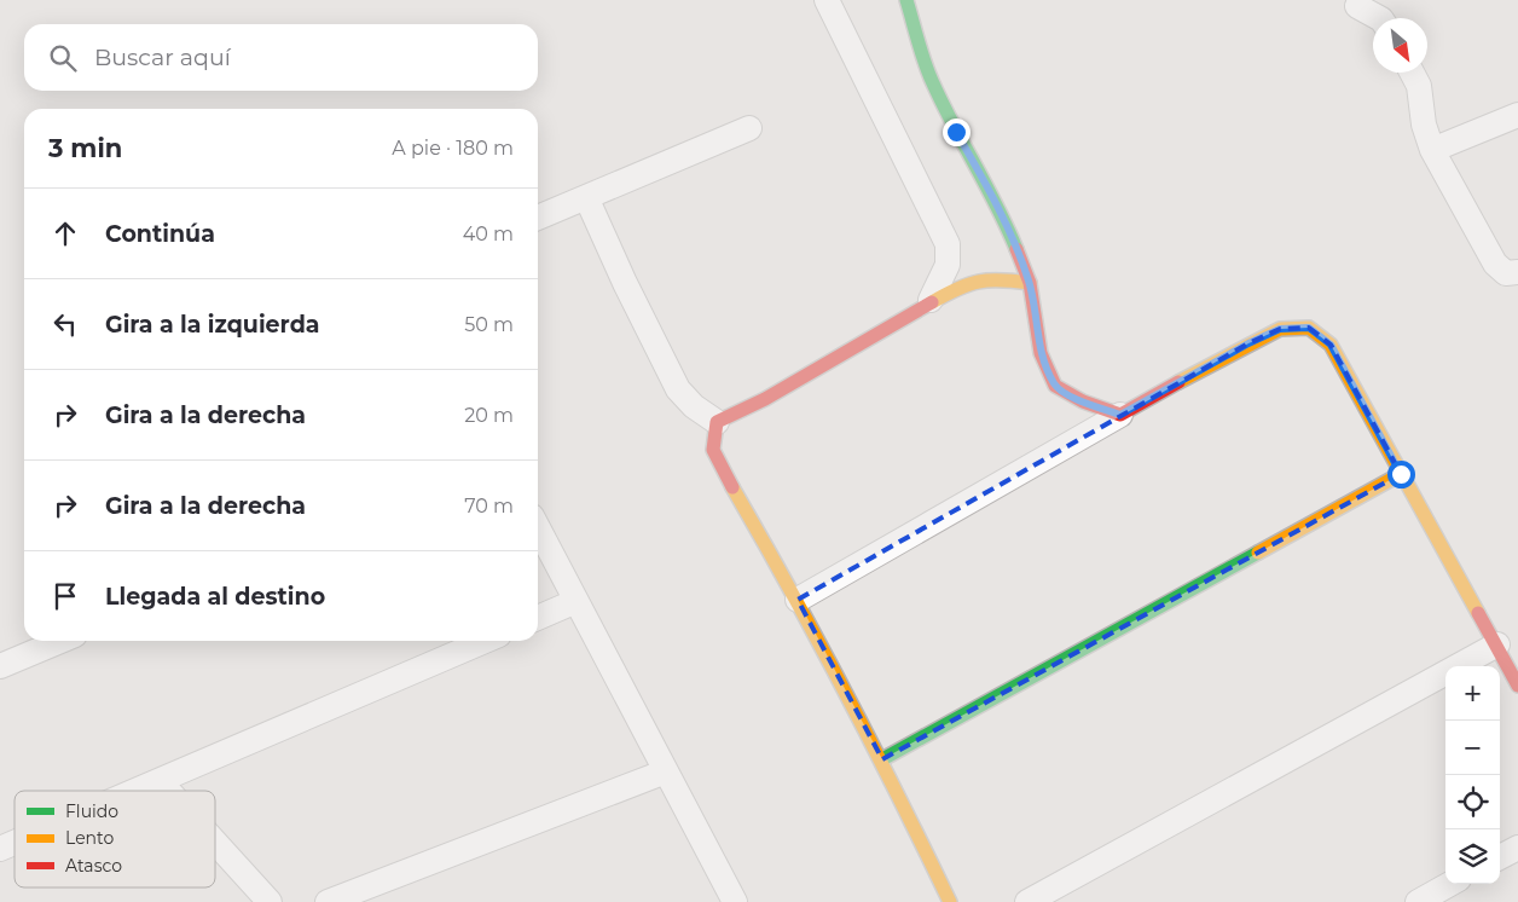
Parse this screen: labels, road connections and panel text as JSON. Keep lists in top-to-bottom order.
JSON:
{
  "legend": ["Fluido", "Lento", "Atasco"],
  "north": "bottom right",
  "page": {
    "search": "Buscar aquí",
    "heading": ["3 min", "A pie · 180 m"],
    "list": [
      ["Continúa", "40 m"],
      ["Gira a la izquierda", "50 m"],
      ["Gira a la derecha", "20 m"],
      ["Gira a la derecha", "70 m"],
      "Llegada al destino"
    ],
    "map_buttons": ["+", "−"]
  }
}
